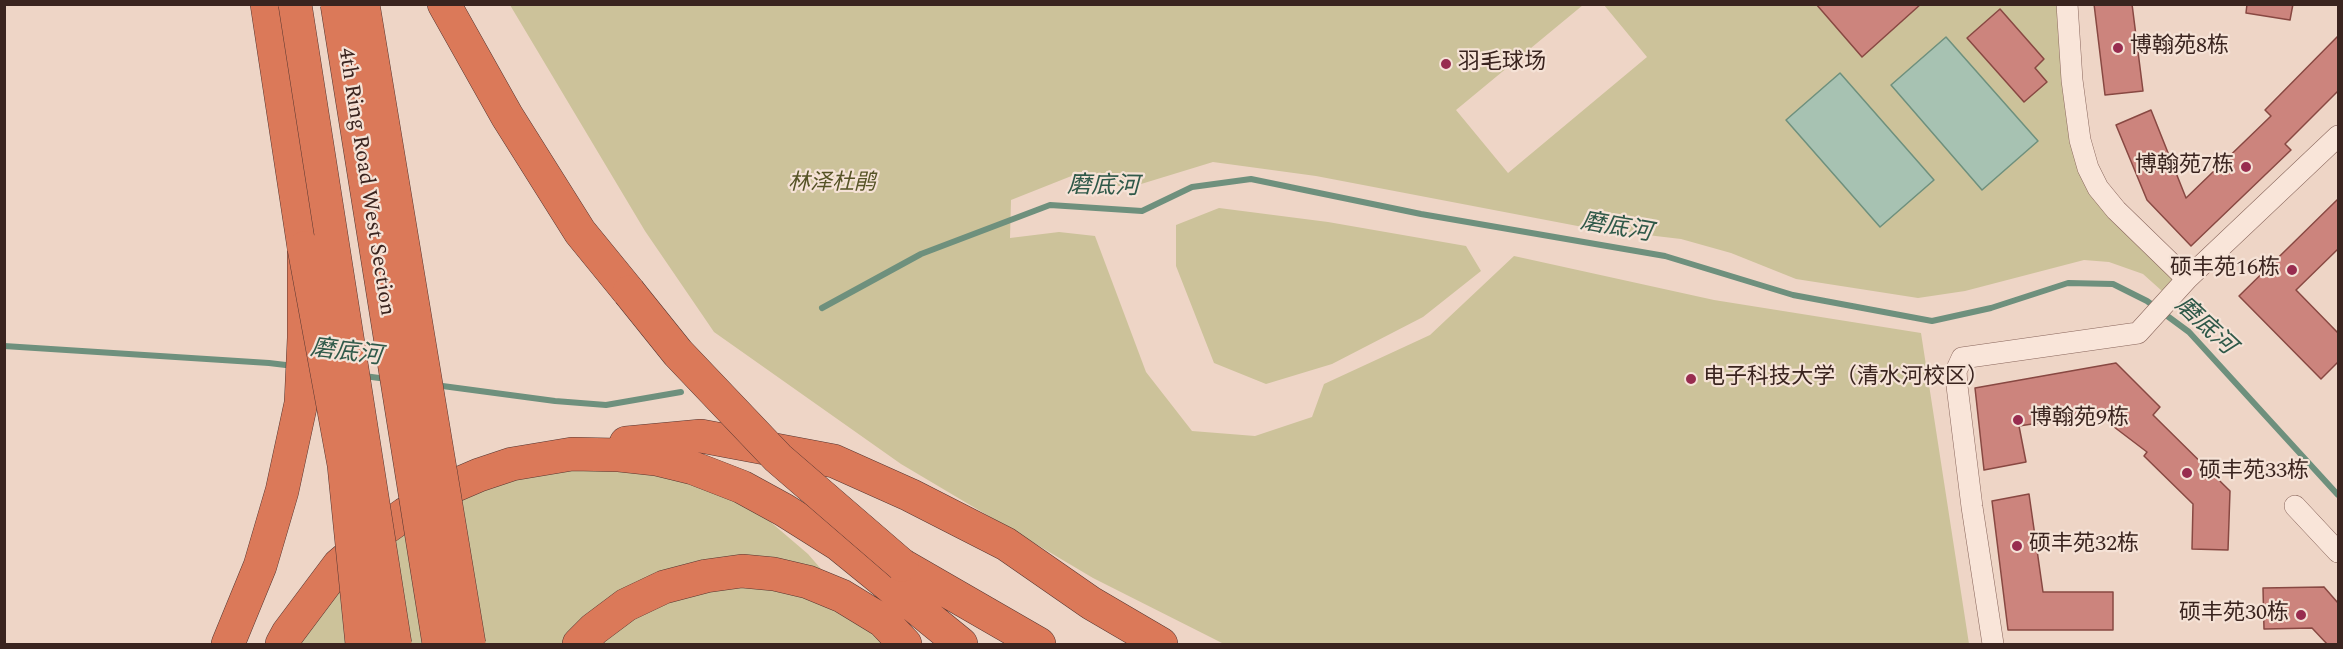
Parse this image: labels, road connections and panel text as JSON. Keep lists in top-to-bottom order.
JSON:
{
  "streets": {
    "highway": ["4th Ring Road West Section"]
  },
  "water": ["磨底河"],
  "parks": ["林泽杜鹃"],
  "places": [
    "博翰苑8栋",
    "羽毛球场",
    "博翰苑7栋",
    "硕丰苑16栋",
    "电子科技大学（清水河校区）",
    "博翰苑9栋",
    "硕丰苑33栋",
    "硕丰苑32栋",
    "硕丰苑30栋"
  ]
}
